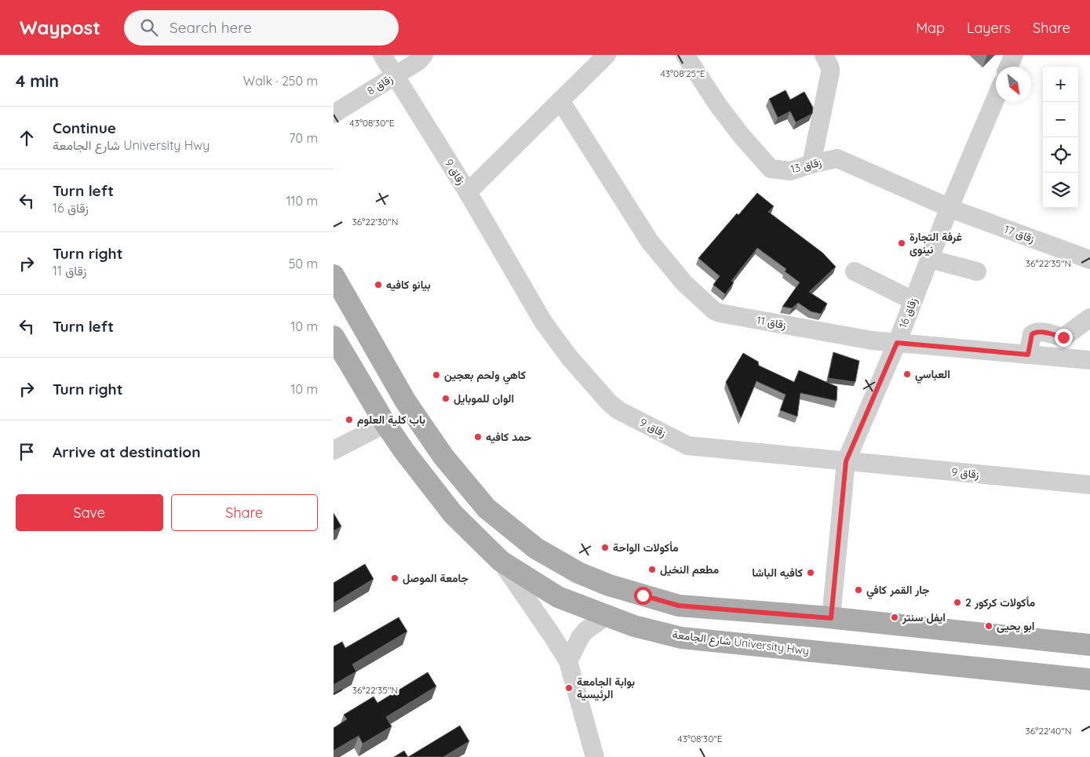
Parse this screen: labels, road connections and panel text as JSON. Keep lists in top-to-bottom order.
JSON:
{
  "streets": {
    "main road": ["شارع الجامعة University Hwy"],
    "street": [
      "زقاق 8",
      "زقاق 13",
      "زقاق 9",
      "زقاق 17",
      "زقاق 16",
      "زقاق 11"
    ]
  },
  "crossings": [
    ["زقاق 8", "زقاق 9"],
    ["زقاق 13", "زقاق 17"],
    ["زقاق 13", "زقاق 16"],
    ["زقاق 9", "زقاق 16"],
    ["زقاق 17", "زقاق 16"],
    ["زقاق 16", "زقاق 11"]
  ],
  "places": [
    "غرفة التجارة نينوى",
    "بيانو كافيه",
    "العباسي",
    "كاهي ولحم بعجين",
    "الوان للموبايل",
    "باب كلية العلوم",
    "حمد كافيه",
    "مأكولات الواحة",
    "مطعم النخيل",
    "كافيه الباشا",
    "جامعة الموصل",
    "جار القمر كافي",
    "مأكولات كركور 2",
    "ايفل سنتر",
    "ابو يحيى",
    "بوابة الجامعة الرئيسية"
  ],
  "north": "bottom right",
  "page": {
    "header": "Waypost",
    "search": "Search here",
    "nav": ["Map", "Layers", "Share"],
    "heading": ["4 min", "Walk · 250 m"],
    "map_buttons": ["+", "−"],
    "list": [
      ["Continue", "شارع الجامعة University Hwy", "70 m"],
      ["Turn left", "زقاق 16", "110 m"],
      ["Turn right", "زقاق 11", "50 m"],
      ["Turn left", "10 m"],
      ["Turn right", "10 m"],
      "Arrive at destination"
    ],
    "buttons": ["Save", "Share"]
  },
  "coordinates": [
    "43°08'25\"E",
    "43°08'30\"E",
    "36°22'30\"N",
    "36°22'35\"N",
    "36°22'40\"N"
  ]
}
